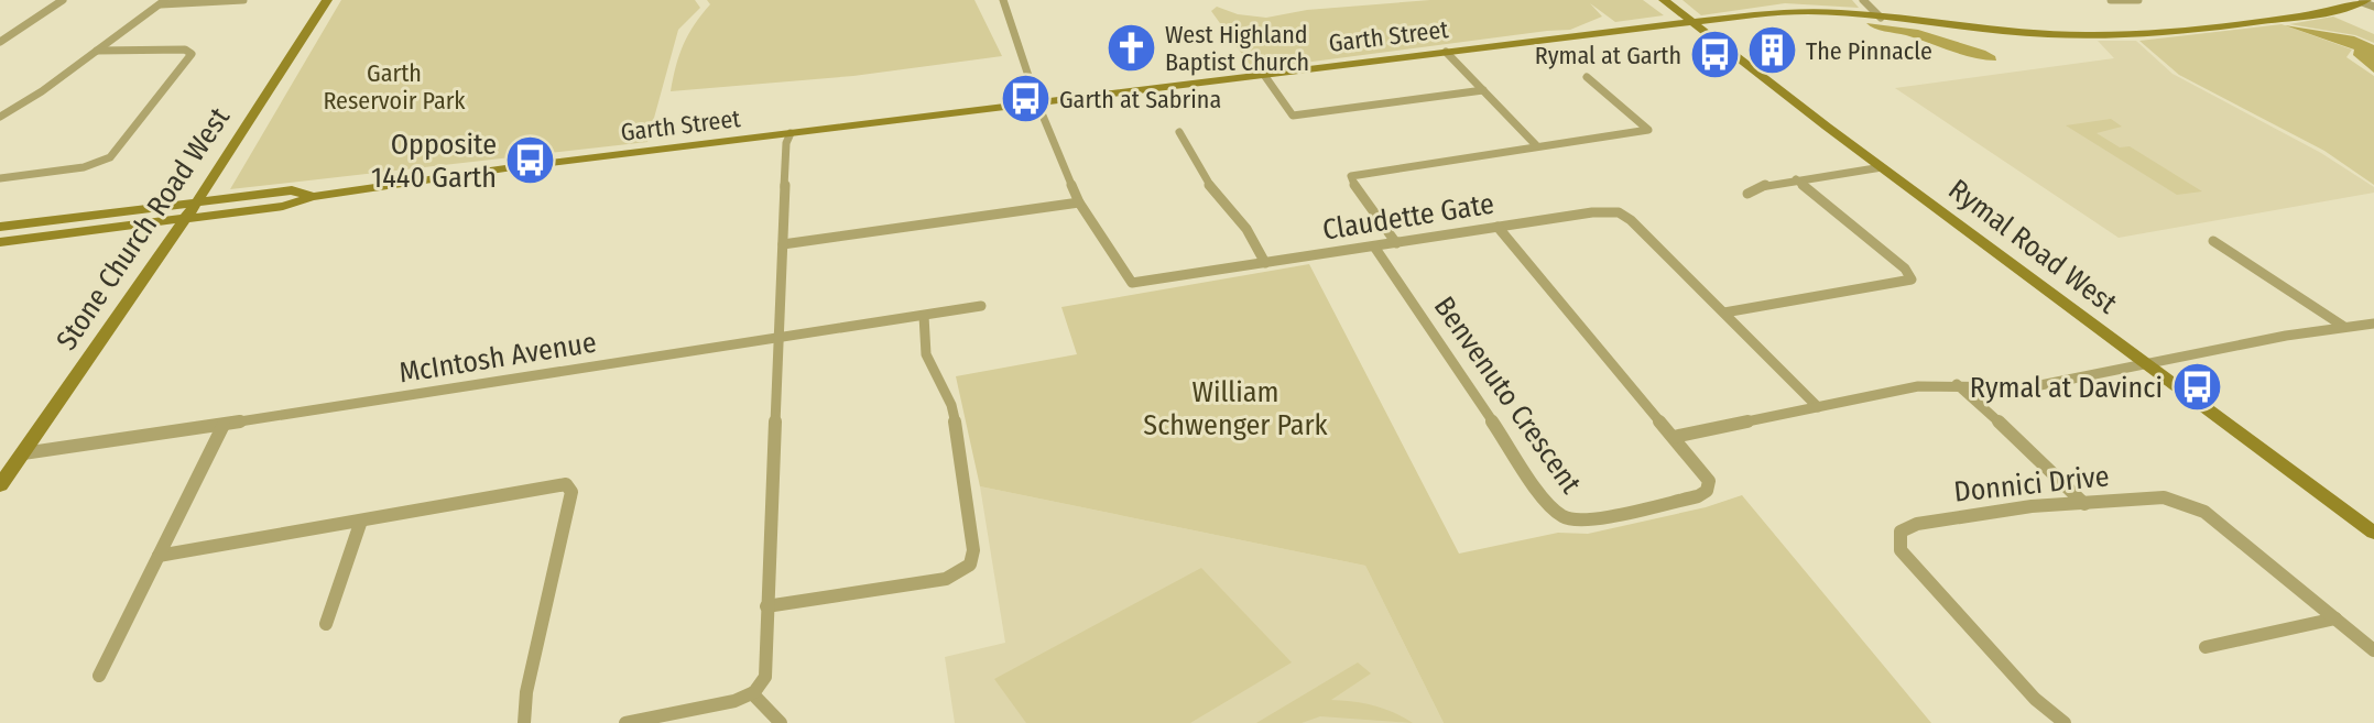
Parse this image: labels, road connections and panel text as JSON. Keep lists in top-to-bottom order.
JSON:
{
  "streets": {
    "main road": ["Garth Street", "Stone Church Road West", "Rymal Road West"],
    "street": [
      "Claudette Gate",
      "McIntosh Avenue",
      "Benvenuto Crescent",
      "Donnici Drive"
    ]
  },
  "crossings": [
    ["Garth Street", "Claudette Gate"],
    ["Garth Street", "Stone Church Road West"],
    ["Garth Street", "Rymal Road West"],
    ["Claudette Gate", "Benvenuto Crescent"],
    ["Stone Church Road West", "McIntosh Avenue"]
  ],
  "parks": ["Garth Reservoir Park", "William Schwenger Park"],
  "places": {
    "church": ["West Highland Baptist Church"],
    "building": ["The Pinnacle"],
    "bus stop": [
      "Rymal at Garth",
      "Garth at Sabrina",
      "Opposite 1440 Garth",
      "Rymal at Davinci"
    ]
  }
}
